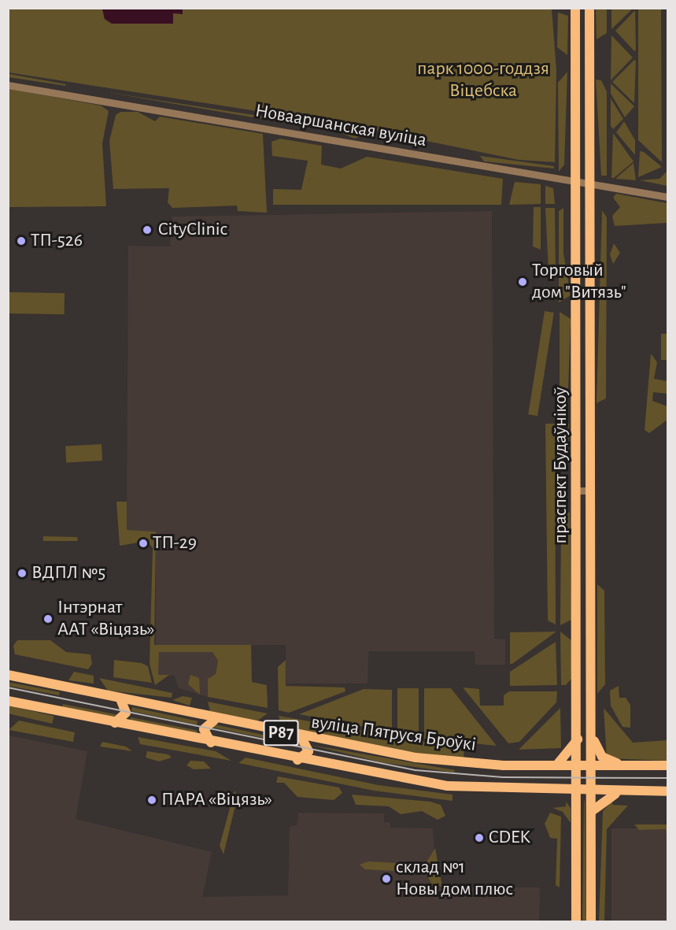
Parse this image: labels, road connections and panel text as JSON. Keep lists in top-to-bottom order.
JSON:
{
  "streets": {
    "main road": ["праспект Будаўнікоў", "Р87", "вуліца Пятруся Броўкі"],
    "street": ["Новааршанская вуліца"]
  },
  "crossings": [
    ["Новааршанская вуліца", "праспект Будаўнікоў"],
    ["праспект Будаўнікоў", "Р87"],
    ["праспект Будаўнікоў", "вуліца Пятруся Броўкі"]
  ],
  "parks": ["парк 1000-годдзя Віцебска"],
  "places": [
    "CityClinic",
    "ТП-526",
    "Торговый дом \"Витязь\"",
    "ТП-29",
    "ВДПЛ №5",
    "Інтэрнат ААТ «Віцязь»",
    "ПАРА «Віцязь»",
    "CDEK",
    "склад №1 Новы дом плюс"
  ]
}
